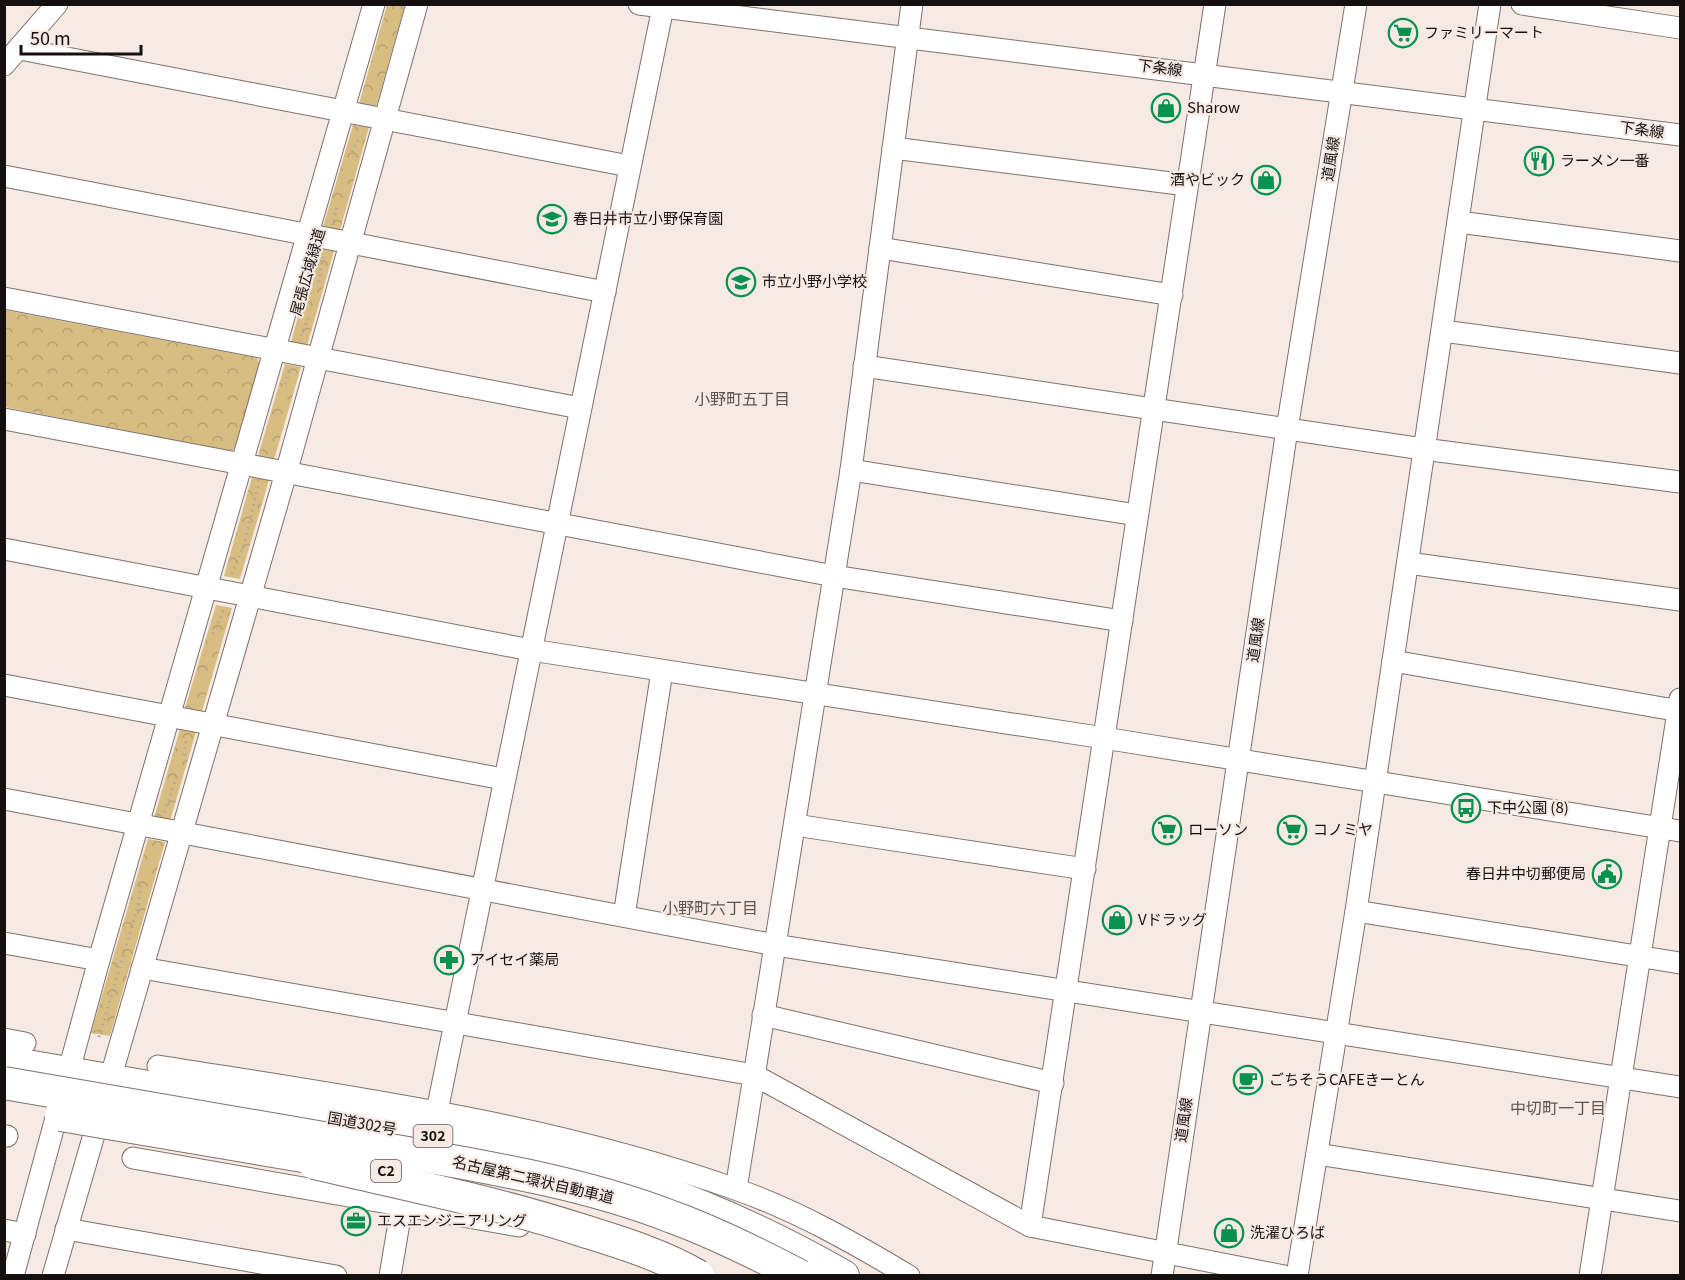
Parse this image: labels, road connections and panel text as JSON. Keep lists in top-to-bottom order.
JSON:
{
  "streets": {
    "highway": [
      "国道302号",
      "302",
      "C2",
      "名古屋第二環状自動車道"
    ],
    "street": ["下条線", "道風線"],
    "path": ["尾張広域緑道"]
  },
  "crossings": [
    ["下条線", "道風線"]
  ],
  "districts": ["小野町五丁目", "小野町六丁目", "中切町一丁目"],
  "places": {
    "supermarket": ["ファミリーマート", "ローソン", "コノミヤ"],
    "shop": [
      "Sharow",
      "酒やビック",
      "Vドラッグ",
      "洗濯ひろば"
    ],
    "restaurant": ["ラーメン一番"],
    "school or university": ["春日井市立小野保育園", "市立小野小学校"],
    "bus stop": ["下中公園 (8)"],
    "public building": ["春日井中切郵便局"],
    "pharmacy": ["アイセイ薬局"],
    "cafe": ["ごちそうCAFEきーとん"],
    "office": ["エスエンジニアリング"]
  },
  "scale_bar": "50 m"
}
